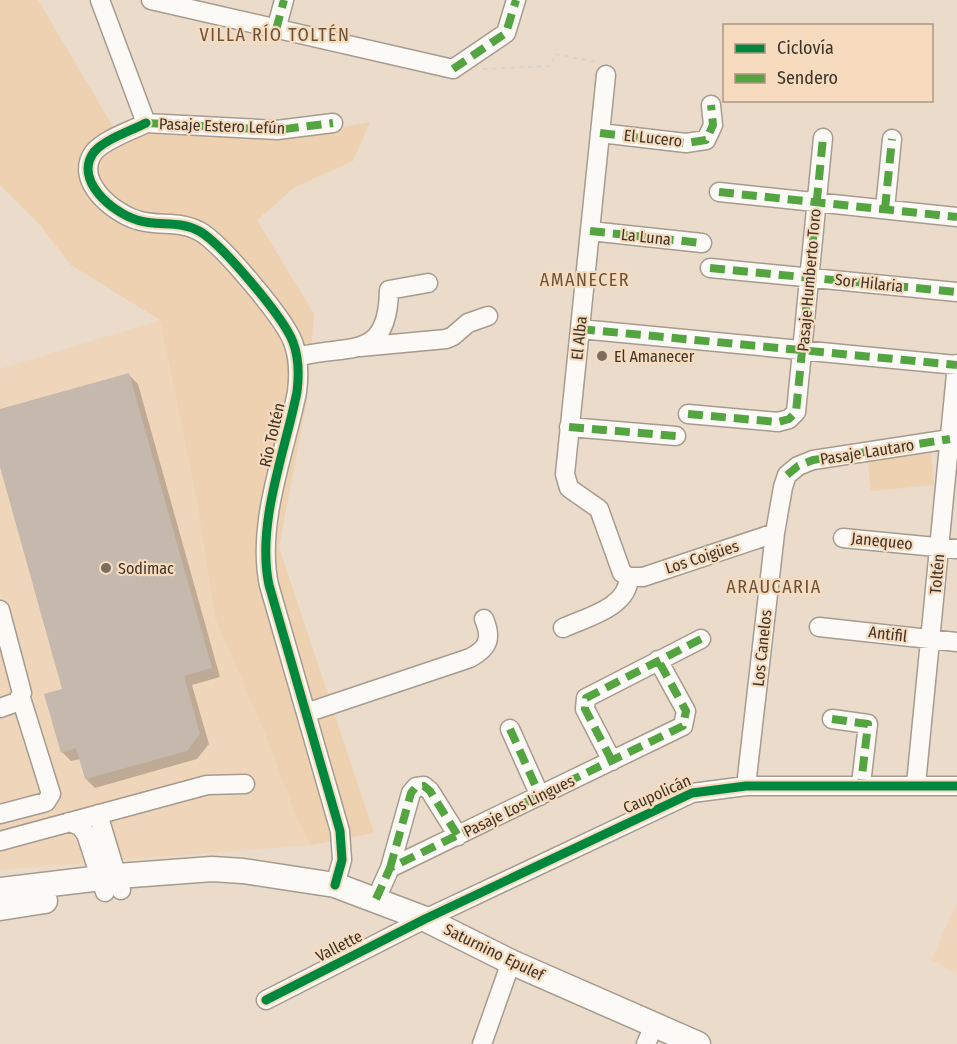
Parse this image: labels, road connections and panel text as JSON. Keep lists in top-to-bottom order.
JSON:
{
  "streets": {
    "main road": ["Saturnino Epulef"],
    "street": [
      "Pasaje Estero Lefún",
      "El Lucero",
      "La Luna",
      "Pasaje Humberto Toro",
      "Sor Hilaria",
      "El Alba",
      "Río Toltén",
      "Pasaje Lautaro",
      "Janequeo",
      "Los Coigües",
      "Toltén",
      "Antifil",
      "Los Canelos",
      "Caupolicán",
      "Pasaje Los Lingues",
      "Vallette"
    ]
  },
  "crossings": [
    ["Pasaje Estero Lefún", "Río Toltén"],
    ["El Lucero", "El Alba"],
    ["La Luna", "El Alba"],
    ["Pasaje Humberto Toro", "Sor Hilaria"],
    ["El Alba", "Los Coigües"],
    ["Río Toltén", "Saturnino Epulef"],
    ["Pasaje Lautaro", "Toltén"],
    ["Pasaje Lautaro", "Los Canelos"],
    ["Janequeo", "Toltén"],
    ["Los Coigües", "Los Canelos"],
    ["Toltén", "Antifil"],
    ["Toltén", "Caupolicán"],
    ["Los Canelos", "Caupolicán"],
    ["Caupolicán", "Vallette"],
    ["Caupolicán", "Saturnino Epulef"],
    ["Vallette", "Saturnino Epulef"]
  ],
  "districts": ["VILLA RÍO TOLTÉN", "AMANECER", "ARAUCARIA"],
  "places": ["El Amanecer", "Sodimac"],
  "legend": ["Ciclovía", "Sendero"]
}
